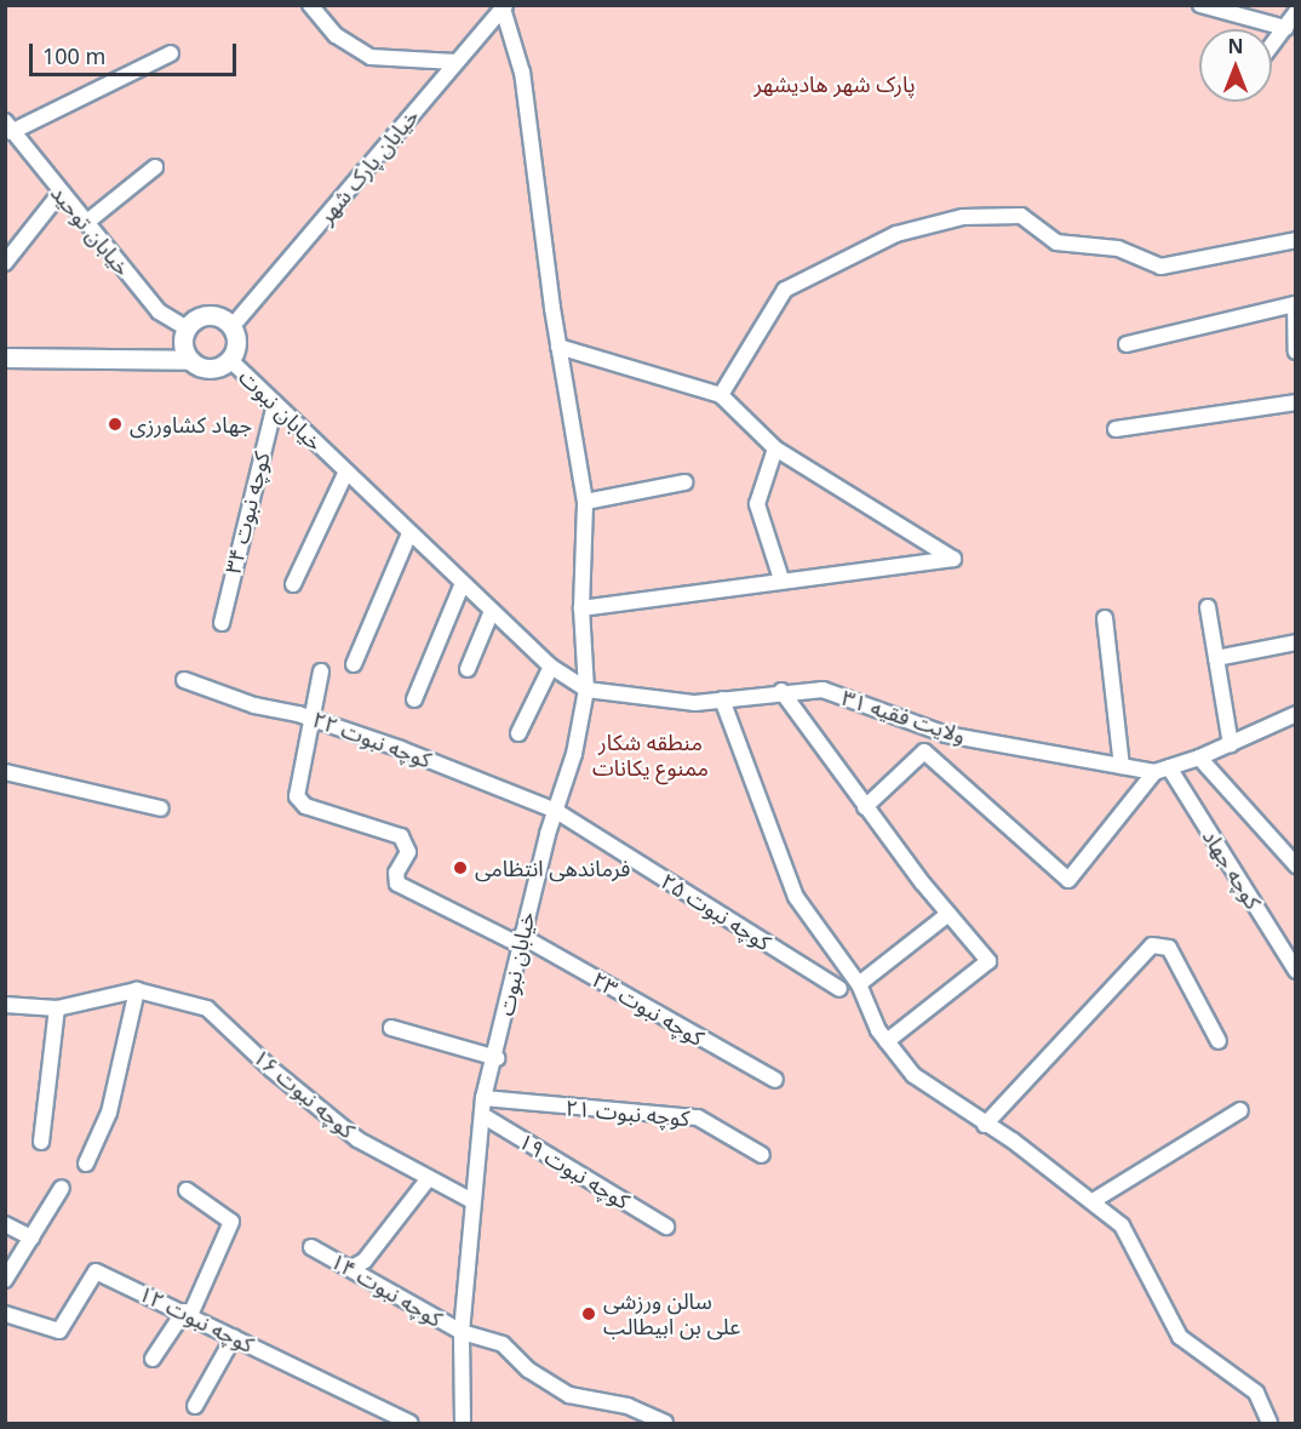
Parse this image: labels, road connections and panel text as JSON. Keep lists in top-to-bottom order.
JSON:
{
  "streets": {
    "street": [
      "خیابان پارک شهر",
      "خیابان توحید",
      "خیابان نبوت",
      "کوچه نبوت ۳۴",
      "ولایت فقیه ۳۱",
      "کوچه نبوت ۲۲",
      "کوچه جهاد",
      "کوچه نبوت ۲۵",
      "کوچه نبوت ۲۳",
      "کوچه نبوت ۱۶",
      "کوچه نبوت ۲۱",
      "کوچه نبوت ۱۹",
      "کوچه نبوت ۱۴",
      "کوچه نبوت ۱۲"
    ]
  },
  "crossings": [
    ["خیابان پارک شهر", "خیابان توحید"],
    ["خیابان پارک شهر", "خیابان نبوت"],
    ["خیابان توحید", "خیابان نبوت"],
    ["خیابان نبوت", "کوچه نبوت ۳۴"],
    ["خیابان نبوت", "ولایت فقیه ۳۱"],
    ["خیابان نبوت", "کوچه نبوت ۲۲"],
    ["خیابان نبوت", "کوچه نبوت ۲۵"],
    ["خیابان نبوت", "کوچه نبوت ۲۳"],
    ["خیابان نبوت", "کوچه نبوت ۱۶"],
    ["خیابان نبوت", "کوچه نبوت ۲۱"],
    ["خیابان نبوت", "کوچه نبوت ۱۹"],
    ["خیابان نبوت", "کوچه نبوت ۱۴"],
    ["ولایت فقیه ۳۱", "کوچه جهاد"],
    ["کوچه نبوت ۲۲", "کوچه نبوت ۲۵"],
    ["کوچه نبوت ۲۲", "کوچه نبوت ۲۳"]
  ],
  "parks": ["پارک شهر هادیشهر", "منطقه شکار ممنوع یکانات"],
  "places": ["جهاد کشاورزی", "فرماندهی انتظامی", "سالن ورزشی علی بن ابیطالب"],
  "scale_bar": "100 m",
  "north": "top"
}
